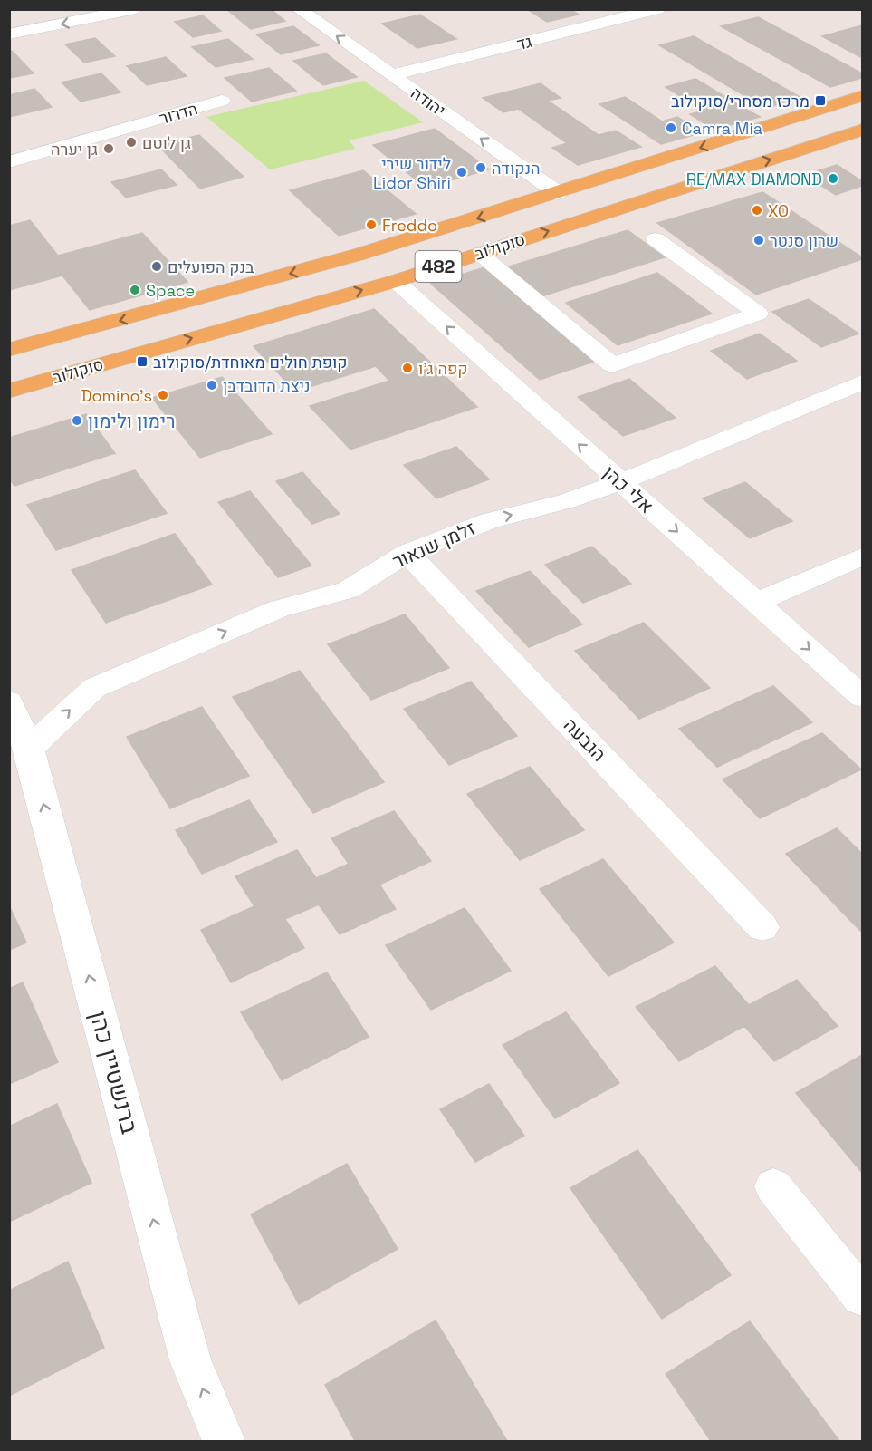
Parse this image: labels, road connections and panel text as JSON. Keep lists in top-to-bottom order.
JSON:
{
  "streets": {
    "main road": ["סוקולוב", "482"],
    "street": [
      "גד",
      "יהודה",
      "הדרור",
      "אלי כהן",
      "זלמן שנאור",
      "הגבעה",
      "ברנשטיין כהן"
    ]
  },
  "crossings": [
    ["גד", "יהודה"],
    ["יהודה", "סוקולוב"],
    ["סוקולוב", "אלי כהן"],
    ["אלי כהן", "זלמן שנאור"],
    ["זלמן שנאור", "הגבעה"],
    ["זלמן שנאור", "ברנשטיין כהן"]
  ],
  "one_way": ["יהודה", "זלמן שנאור", "ברנשטיין כהן"],
  "places": {
    "transit": ["מרכז מסחרי/סוקולוב", "קופת חולים מאוחדת/סוקולוב"],
    "other": [
      "Camra Mia",
      "גן לוטם",
      "גן יערה",
      "הנקודה",
      "לידור שירי Lidor Shiri",
      "RE/MAX DIAMOND",
      "XO",
      "Freddo",
      "שרון סנטר",
      "בנק הפועלים",
      "Space",
      "קפה ג'ו",
      "ניצת הדובדבן",
      "Domino's",
      "רימון ולימון"
    ]
  }
}
